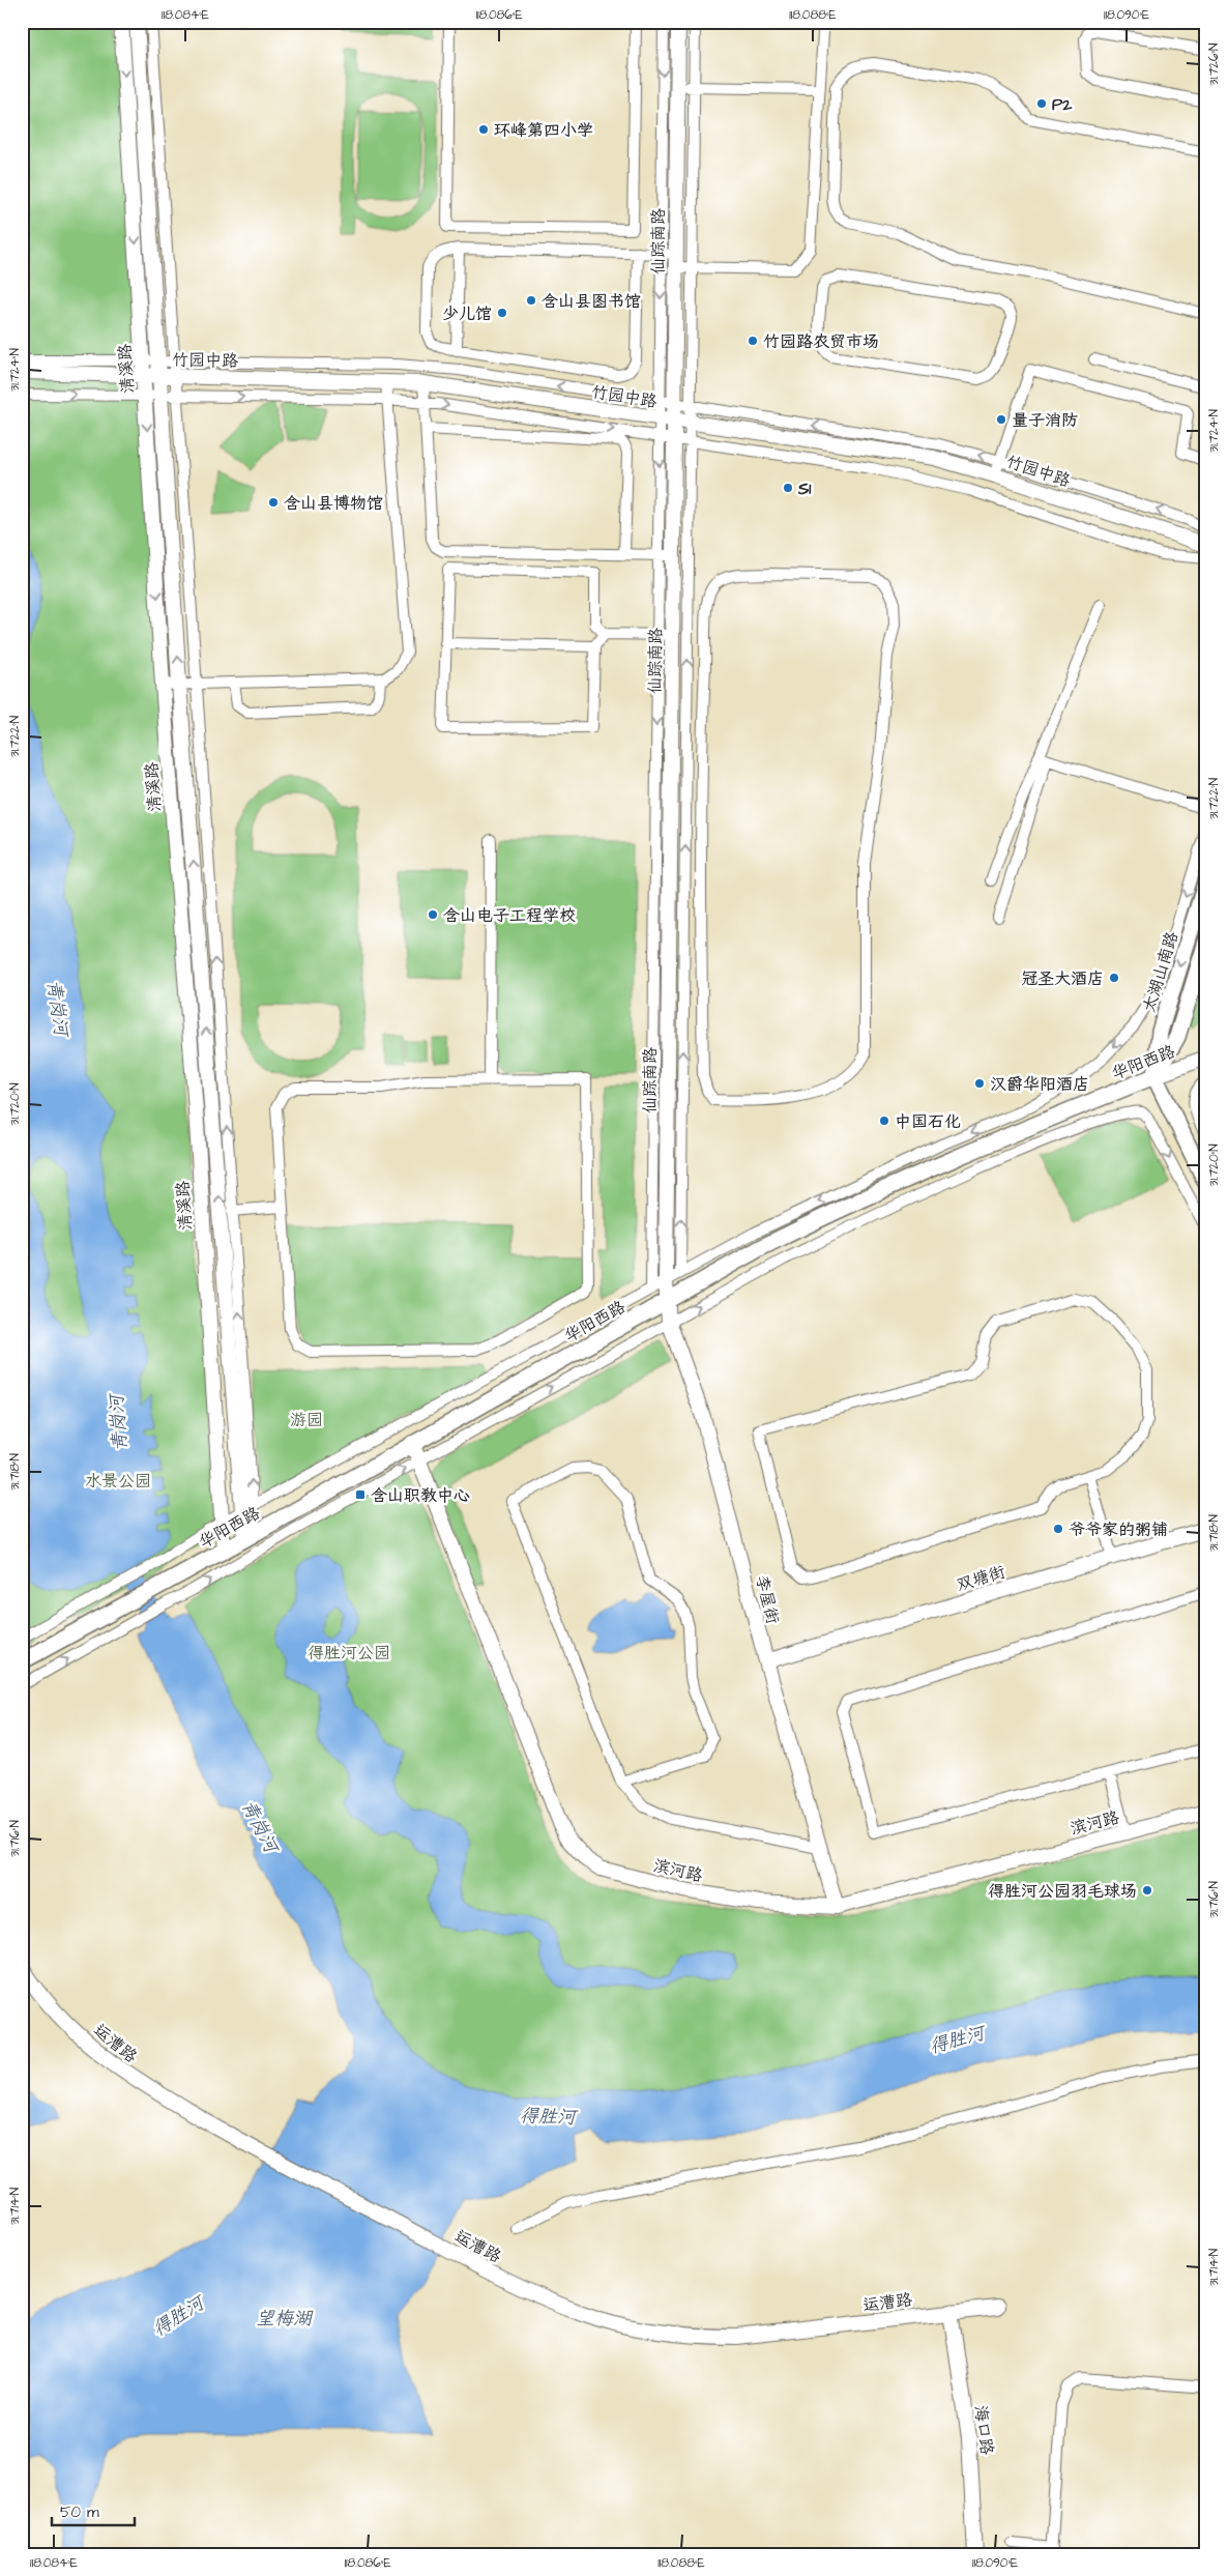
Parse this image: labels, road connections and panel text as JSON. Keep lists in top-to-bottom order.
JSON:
{
  "streets": {
    "main road": [
      "仙踪南路",
      "竹园中路",
      "清溪路",
      "太湖山南路",
      "华阳西路",
      "双塘街",
      "李屋街",
      "滨河路",
      "运漕路",
      "海口路"
    ]
  },
  "crossings": [
    ["仙踪南路", "竹园中路"],
    ["仙踪南路", "华阳西路"],
    ["仙踪南路", "李屋街"],
    ["竹园中路", "清溪路"],
    ["清溪路", "华阳西路"],
    ["太湖山南路", "华阳西路"],
    ["华阳西路", "李屋街"],
    ["华阳西路", "滨河路"],
    ["双塘街", "李屋街"],
    ["李屋街", "滨河路"],
    ["运漕路", "海口路"]
  ],
  "water": ["青岗河", "得胜河", "望梅湖"],
  "parks": ["游园", "水景公园", "得胜河公园"],
  "places": {
    "other": [
      "P2",
      "环峰第四小学",
      "含山县图书馆",
      "少儿馆",
      "竹园路农贸市场",
      "量子消防",
      "S1",
      "含山县博物馆",
      "含山电子工程学校",
      "冠圣大酒店",
      "汉爵华阳酒店",
      "中国石化",
      "爷爷家的粥铺",
      "得胜河公园羽毛球场"
    ],
    "transit": ["含山职教中心"]
  },
  "scale_bar": "50 m",
  "coordinates": [
    "118.084°E",
    "118.086°E",
    "118.088°E",
    "118.090°E",
    "31.726°N",
    "31.724°N",
    "31.722°N",
    "31.720°N",
    "31.718°N",
    "31.716°N",
    "31.714°N"
  ]
}
